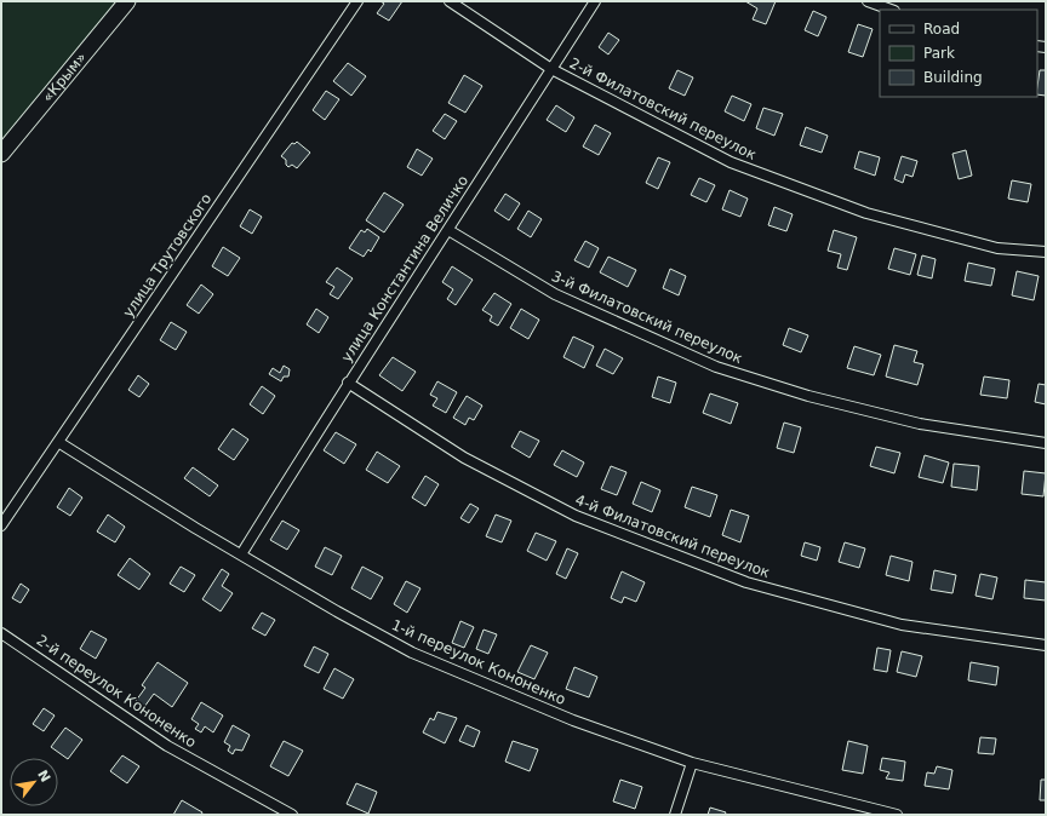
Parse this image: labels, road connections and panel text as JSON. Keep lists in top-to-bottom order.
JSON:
{
  "streets": {
    "highway": ["«Крым»"],
    "street": [
      "2-й Филатовский переулок",
      "улица Трутовского",
      "улица Константина Величко",
      "3-й Филатовский переулок",
      "4-й Филатовский переулок",
      "1-й переулок Кононенко",
      "2-й переулок Кононенко"
    ]
  },
  "crossings": [
    ["2-й Филатовский переулок", "улица Константина Величко"],
    ["улица Трутовского", "1-й переулок Кононенко"],
    ["улица Константина Величко", "3-й Филатовский переулок"],
    ["улица Константина Величко", "4-й Филатовский переулок"],
    ["улица Константина Величко", "1-й переулок Кононенко"]
  ],
  "legend": ["Road", "Park", "Building"],
  "north": "top right"
}
